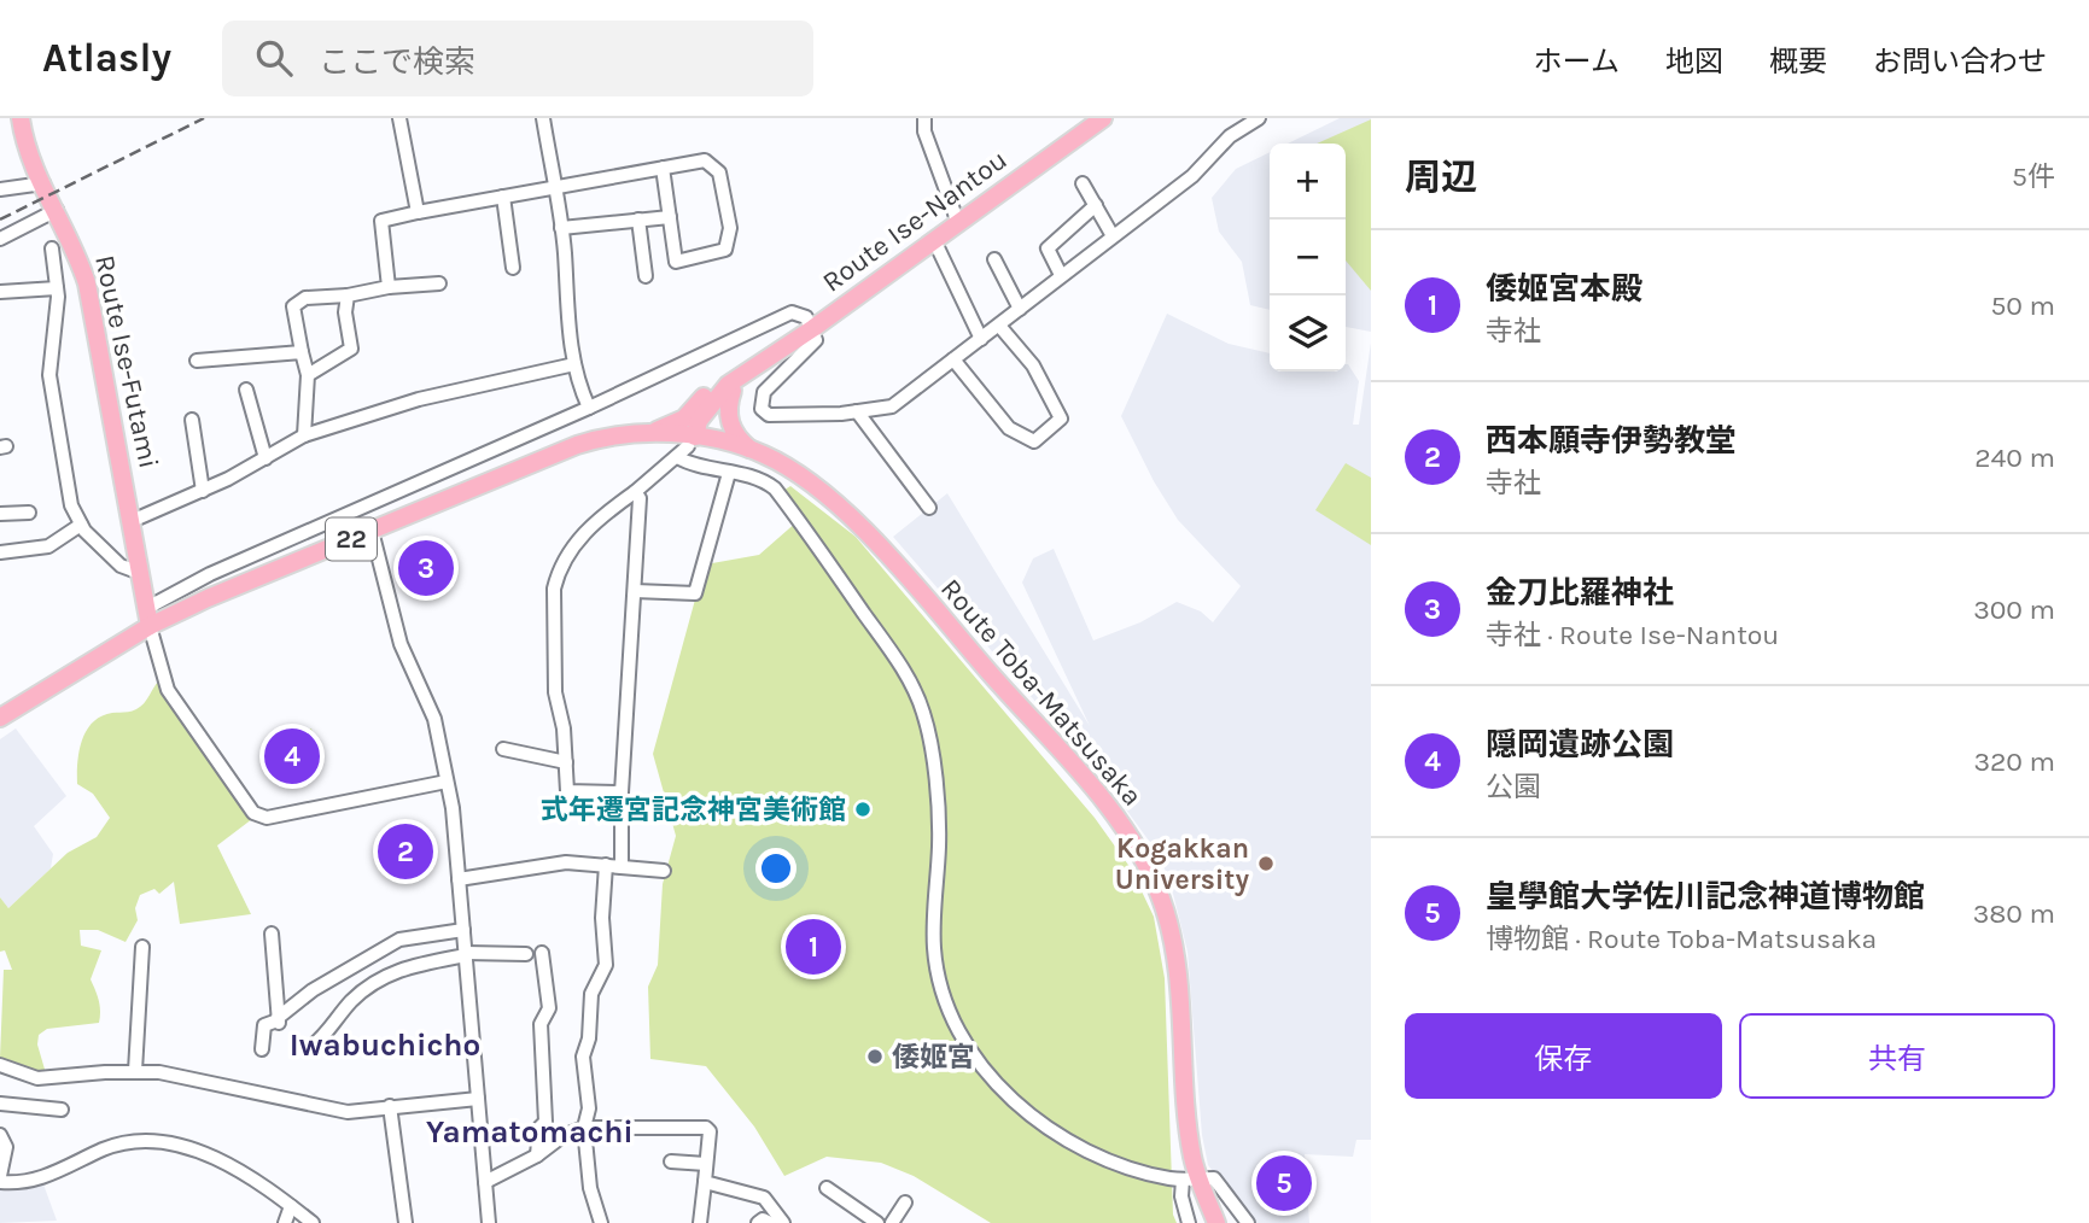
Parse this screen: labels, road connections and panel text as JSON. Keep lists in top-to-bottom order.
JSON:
{
  "streets": {
    "main road": [
      "Route Ise-Nantou",
      "Route Ise-Futami",
      "22",
      "Route Toba-Matsusaka"
    ]
  },
  "crossings": [
    ["Route Ise-Nantou", "22"],
    ["Route Ise-Nantou", "Route Toba-Matsusaka"],
    ["Route Ise-Futami", "22"],
    ["22", "Route Toba-Matsusaka"]
  ],
  "districts": ["Iwabuchicho", "Yamatomachi"],
  "places": ["式年遷宮記念神宮美術館", "Kogakkan University", "倭姬宮"],
  "page": {
    "header": "Atlasly",
    "search": "ここで検索",
    "nav": [
      "ホーム",
      "地図",
      "概要",
      "お問い合わせ"
    ],
    "heading": ["周辺", "5件"],
    "map_buttons": ["+", "−"],
    "list": [
      {
        "mark": "1",
        "name": "倭姬宮本殿",
        "note": "寺社",
        "value": "50 m"
      },
      {
        "mark": "2",
        "name": "西本願寺伊勢教堂",
        "note": "寺社",
        "value": "240 m"
      },
      {
        "mark": "3",
        "name": "金刀比羅神社",
        "note": "寺社 · Route Ise-Nantou",
        "value": "300 m"
      },
      {
        "mark": "4",
        "name": "隠岡遺跡公園",
        "note": "公園",
        "value": "320 m"
      },
      {
        "mark": "5",
        "name": "皇學館大学佐川記念神道博物館",
        "note": "博物館 · Route Toba-Matsusaka",
        "value": "380 m"
      }
    ],
    "pins": [
      "3",
      "4",
      "2",
      "1",
      "5"
    ],
    "buttons": ["保存", "共有"]
  }
}
